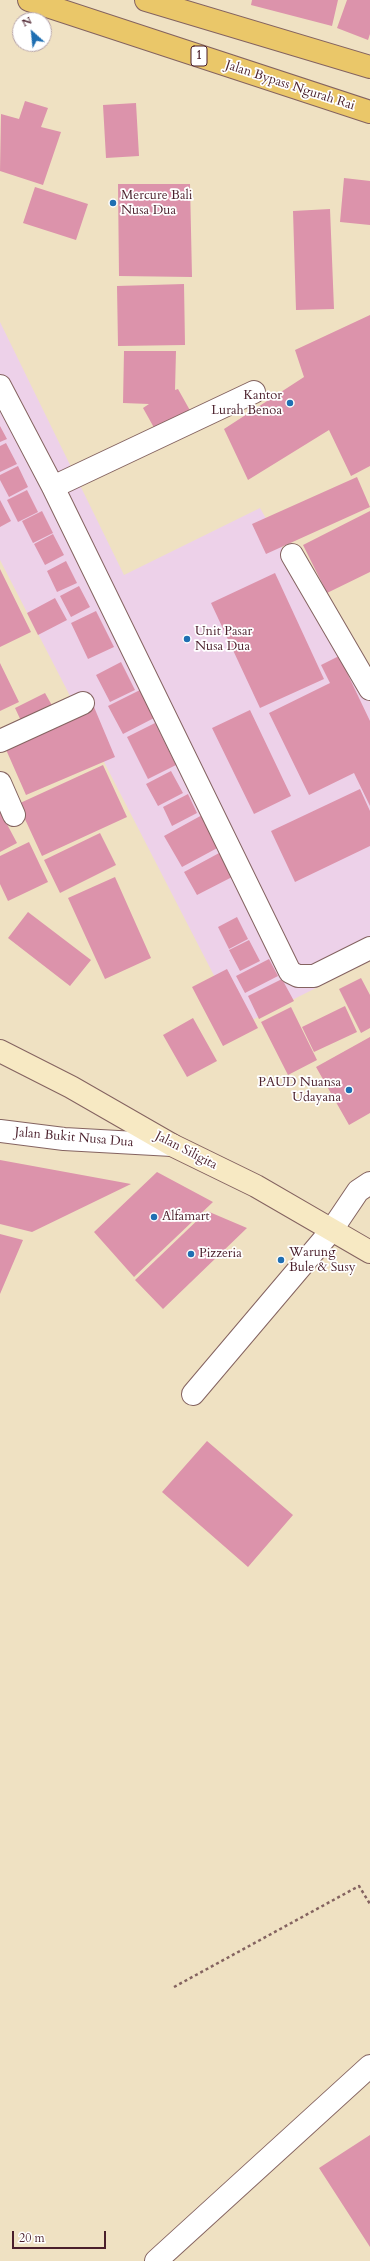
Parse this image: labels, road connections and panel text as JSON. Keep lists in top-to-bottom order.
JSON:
{
  "streets": {
    "highway": ["1", "Jalan Bypass Ngurah Rai"],
    "main road": ["Jalan Siligita"],
    "street": ["Jalan Bukit Nusa Dua"]
  },
  "crossings": [
    ["Jalan Bukit Nusa Dua", "Jalan Siligita"]
  ],
  "places": [
    "Mercure Bali Nusa Dua",
    "Kantor Lurah Benoa",
    "Unit Pasar Nusa Dua",
    "PAUD Nuansa Udayana",
    "Alfamart",
    "Pizzeria",
    "Warung Bule & Susy"
  ],
  "scale_bar": "20 m",
  "north": "top left"
}
